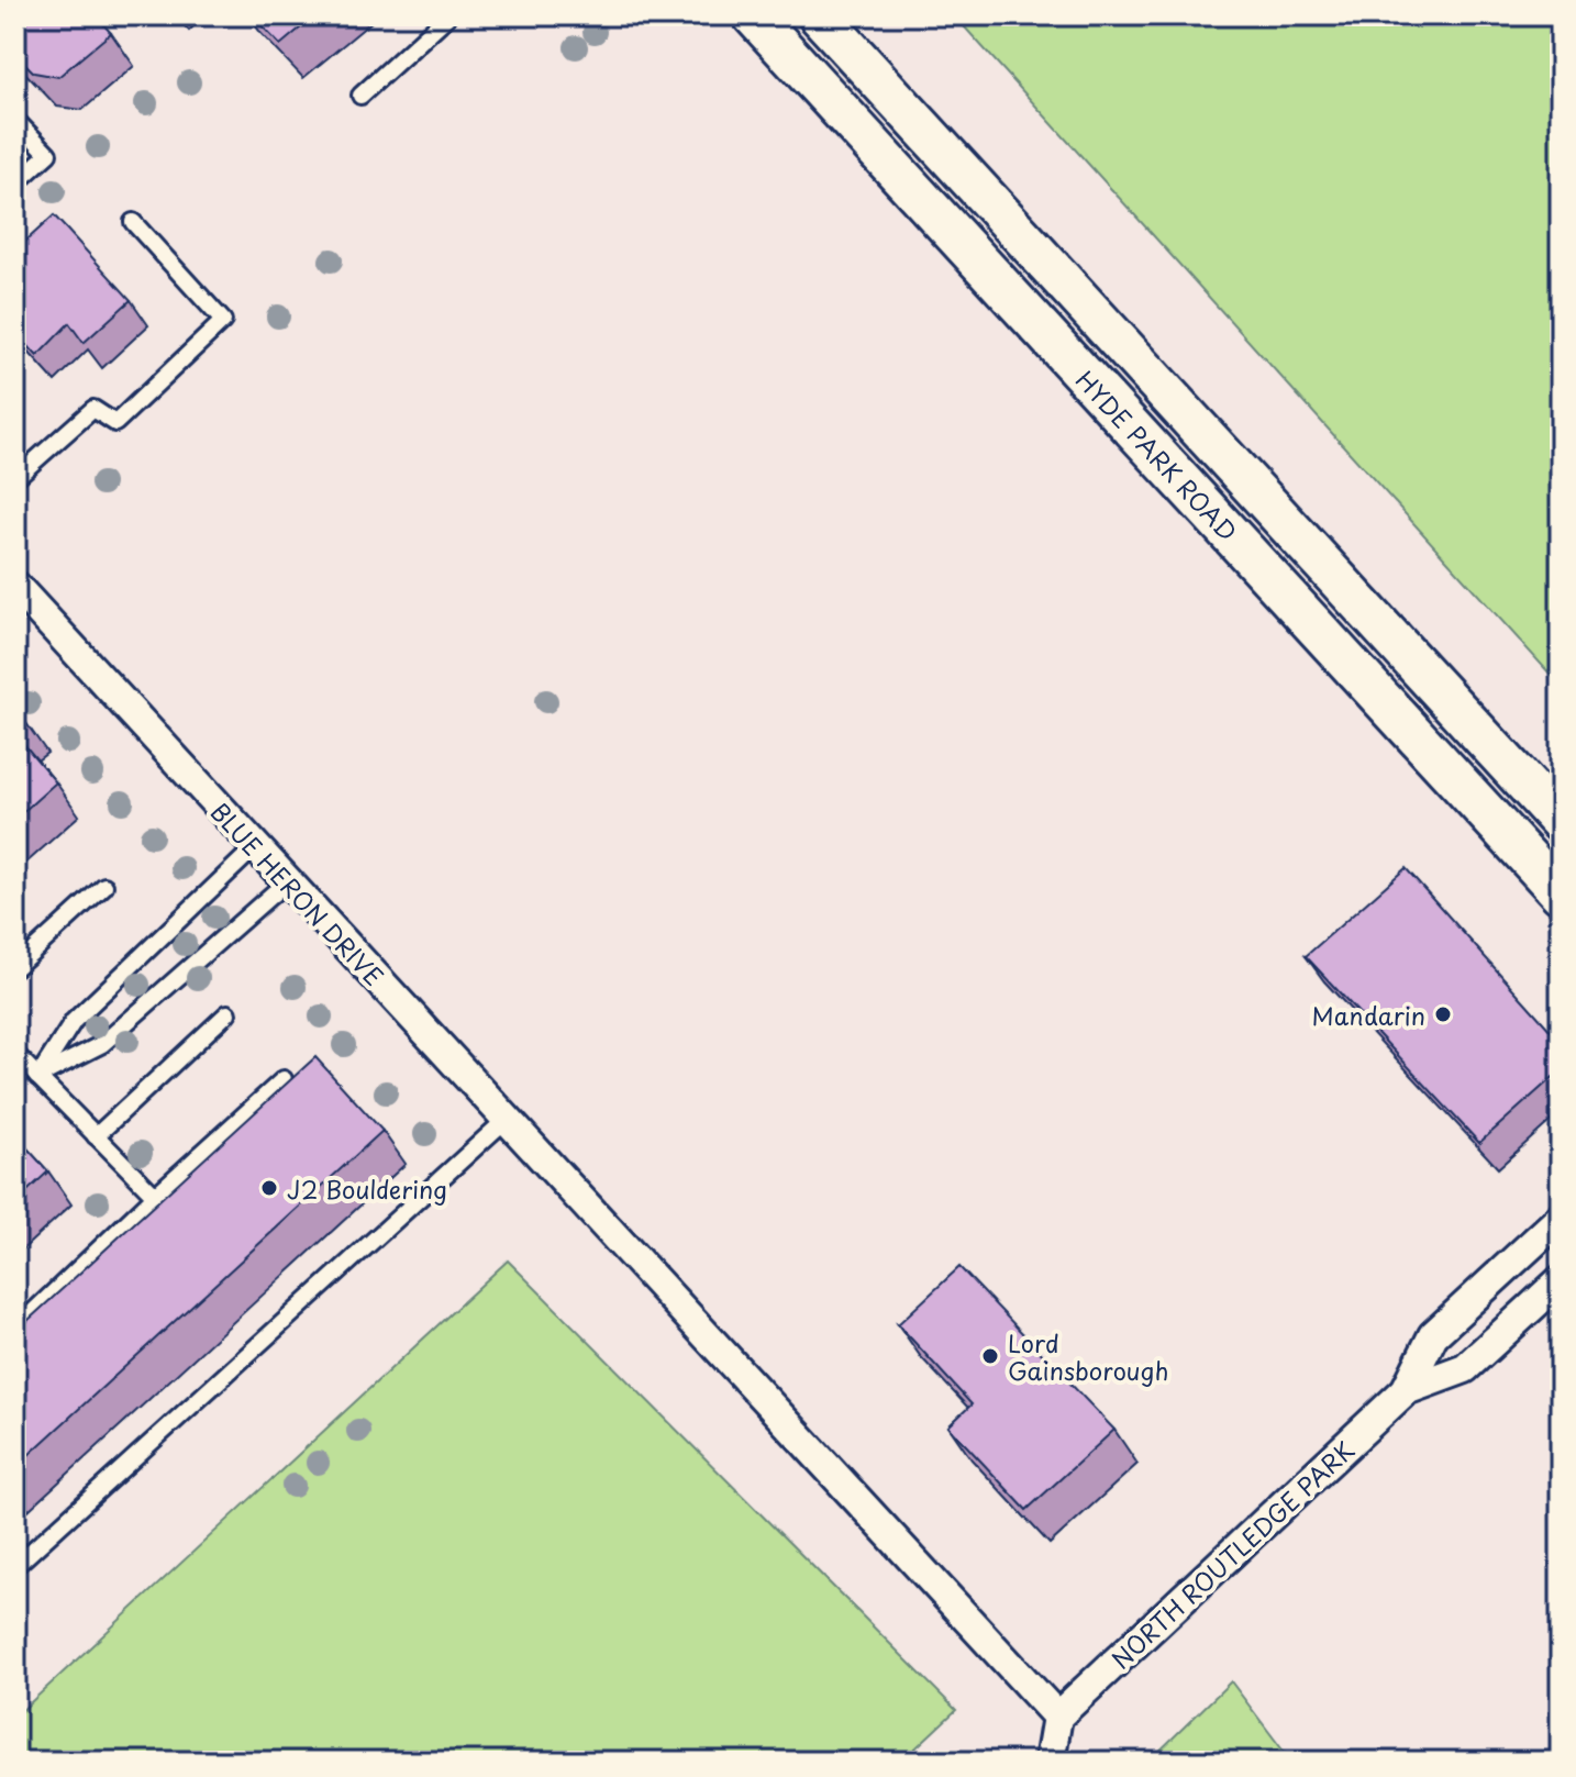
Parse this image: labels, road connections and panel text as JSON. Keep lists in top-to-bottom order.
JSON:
{
  "streets": {
    "main road": ["HYDE PARK ROAD"],
    "street": ["BLUE HERON DRIVE", "NORTH ROUTLEDGE PARK"]
  },
  "crossings": [
    ["BLUE HERON DRIVE", "NORTH ROUTLEDGE PARK"]
  ],
  "places": ["Mandarin", "J2 Bouldering", "Lord Gainsborough"]
}
